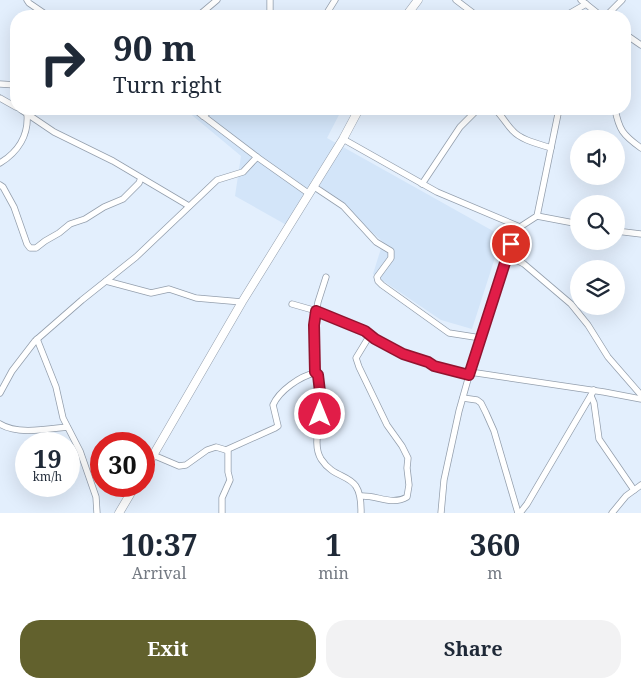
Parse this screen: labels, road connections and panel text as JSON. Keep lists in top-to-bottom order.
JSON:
{
  "page": {
    "turn": ["90 m", "Turn right"],
    "speed": "19 km/h",
    "limit": "30",
    "eta": [
      "10:37",
      "Arrival",
      "1",
      "min",
      "360",
      "m"
    ],
    "buttons": ["Exit", "Share"]
  }
}
